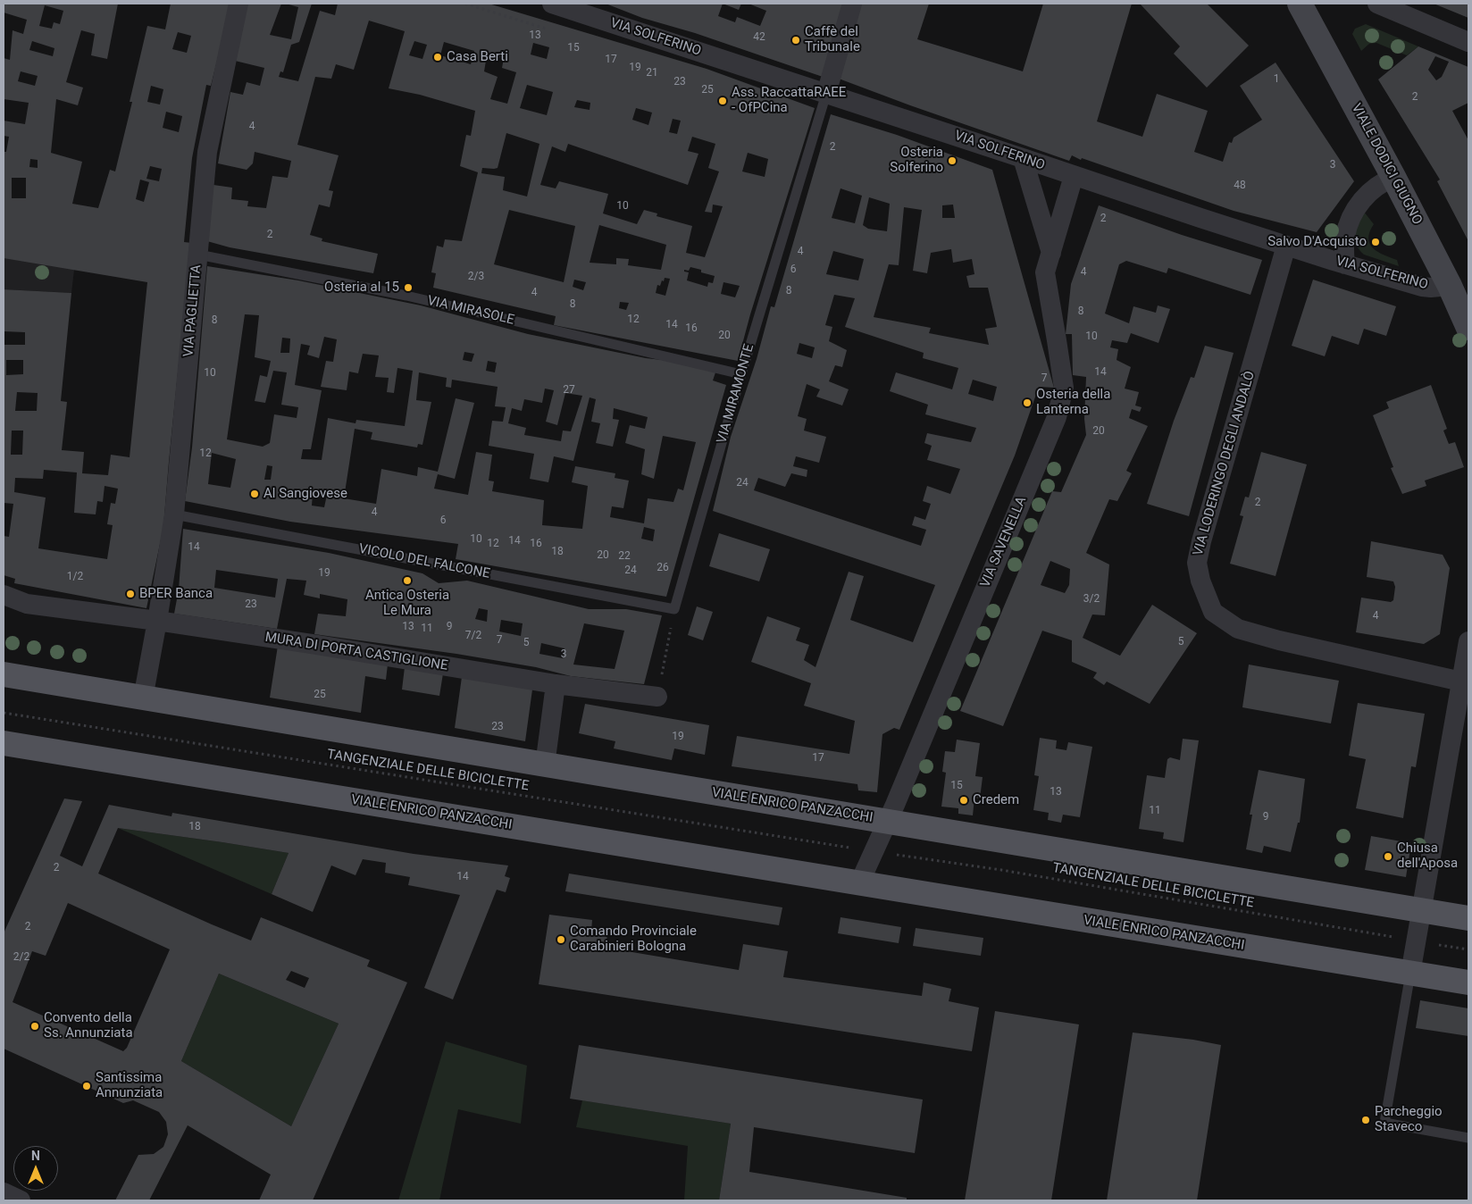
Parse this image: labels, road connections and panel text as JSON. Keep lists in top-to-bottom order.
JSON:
{
  "streets": {
    "main road": ["VIALE ENRICO PANZACCHI"],
    "street": [
      "VIA SOLFERINO",
      "VIALE DODICI GIUGNO",
      "VIA PAGLIETTA",
      "VIA LODERINGO DEGLI ANDALÒ",
      "VIA SAVENELLA",
      "MURA DI PORTA CASTIGLIONE"
    ],
    "lane": ["VIA MIRASOLE", "VIA MIRAMONTE", "VICOLO DEL FALCONE"],
    "path": ["TANGENZIALE DELLE BICICLETTE"]
  },
  "crossings": [
    ["VIA SOLFERINO", "VIALE DODICI GIUGNO"],
    ["VIA SOLFERINO", "VIA MIRAMONTE"],
    ["VIA SOLFERINO", "VIA LODERINGO DEGLI ANDALÒ"],
    ["VIA SOLFERINO", "VIA SAVENELLA"],
    ["VIA PAGLIETTA", "VIA MIRASOLE"],
    ["VIA PAGLIETTA", "VICOLO DEL FALCONE"],
    ["VIA PAGLIETTA", "MURA DI PORTA CASTIGLIONE"],
    ["VIA PAGLIETTA", "VIALE ENRICO PANZACCHI"],
    ["VIA MIRASOLE", "VIA MIRAMONTE"],
    ["VIA MIRAMONTE", "VICOLO DEL FALCONE"],
    ["VIA SAVENELLA", "VIALE ENRICO PANZACCHI"]
  ],
  "places": [
    "Caffè del Tribunale",
    "Casa Berti",
    "Ass. RaccattaRAEE - OfPCina",
    "Osteria Solferino",
    "Salvo D'Acquisto",
    "Osteria al 15",
    "Osteria della Lanterna",
    "Al Sangiovese",
    "Antica Osteria Le Mura",
    "BPER Banca",
    "Credem",
    "Chiusa dell'Aposa",
    "Comando Provinciale Carabinieri Bologna",
    "Convento della Ss. Annunziata",
    "Santissima Annunziata",
    "Parcheggio Staveco"
  ],
  "house_numbers": [
    "13",
    "42",
    "15",
    "17",
    "19",
    "21",
    "1",
    "23",
    "25",
    "2",
    "4",
    "2",
    "3",
    "48",
    "10",
    "2",
    "2",
    "4",
    "6",
    "4",
    "2/3",
    "8",
    "4",
    "8",
    "8",
    "12",
    "8",
    "14",
    "16",
    "20",
    "10",
    "14",
    "10",
    "7",
    "27",
    "20",
    "12",
    "24",
    "2",
    "4",
    "6",
    "10",
    "14",
    "12",
    "16",
    "14",
    "18",
    "20",
    "22",
    "26",
    "24",
    "19",
    "1/2",
    "3/2",
    "23",
    "4",
    "13",
    "9",
    "11",
    "7/2",
    "7",
    "5",
    "5",
    "3",
    "25",
    "23",
    "19",
    "17",
    "15",
    "13",
    "11",
    "9",
    "18",
    "2",
    "14",
    "2",
    "2/2"
  ],
  "north": "top"
}
